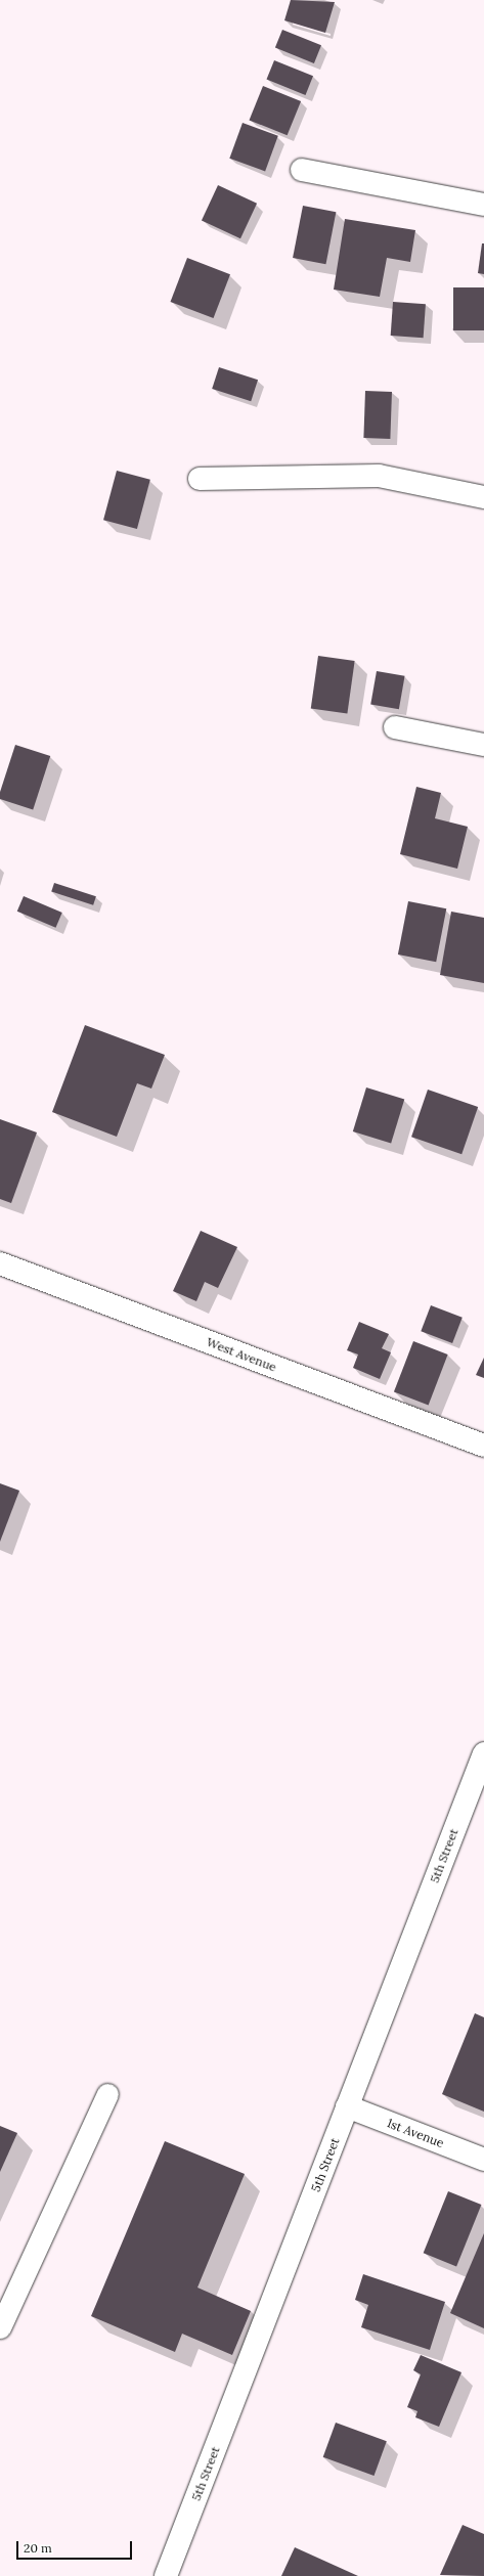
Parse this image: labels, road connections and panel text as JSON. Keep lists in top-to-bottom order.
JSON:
{
  "streets": {
    "street": ["West Avenue", "5th Street", "1st Avenue"]
  },
  "crossings": [
    ["5th Street", "1st Avenue"]
  ],
  "scale_bar": "20 m"
}
